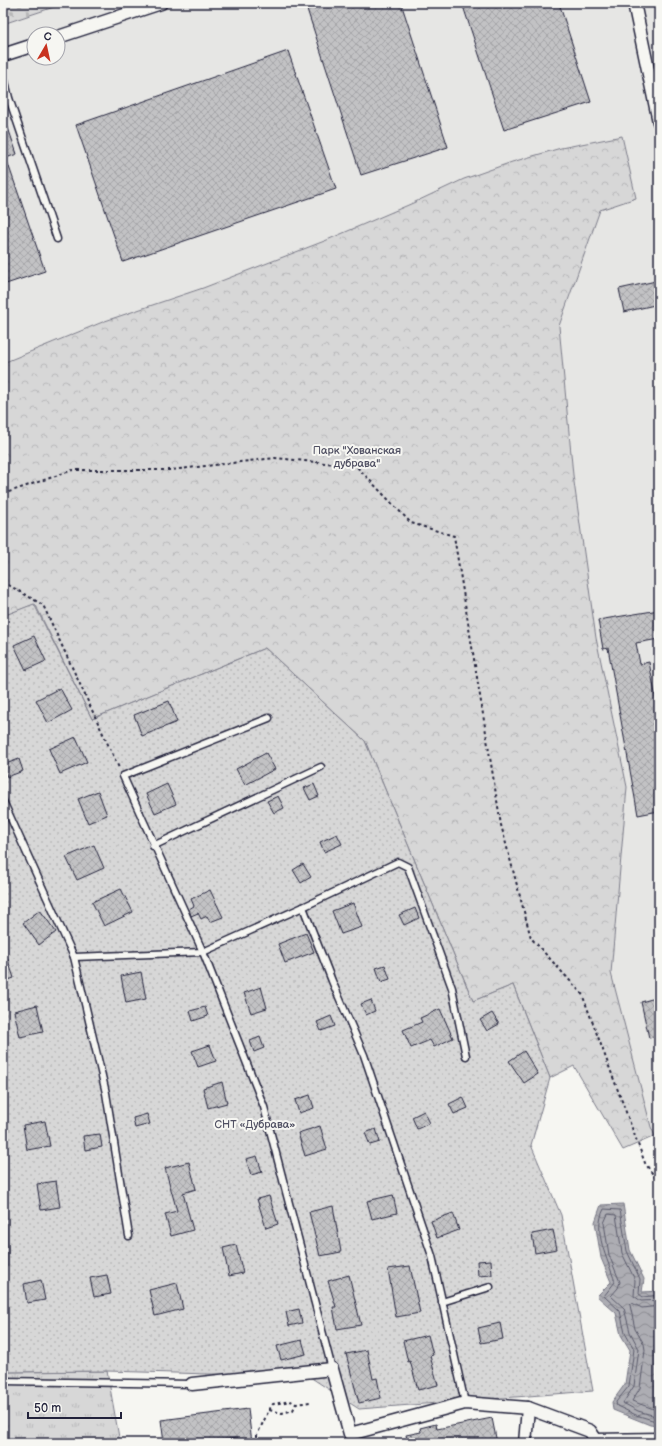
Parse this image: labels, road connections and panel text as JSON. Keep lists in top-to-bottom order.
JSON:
{
  "parks": ["Парк \"Хованская дубрава\"", "СНТ «Дубрава»"],
  "scale_bar": "50 m",
  "north": "top"
}
